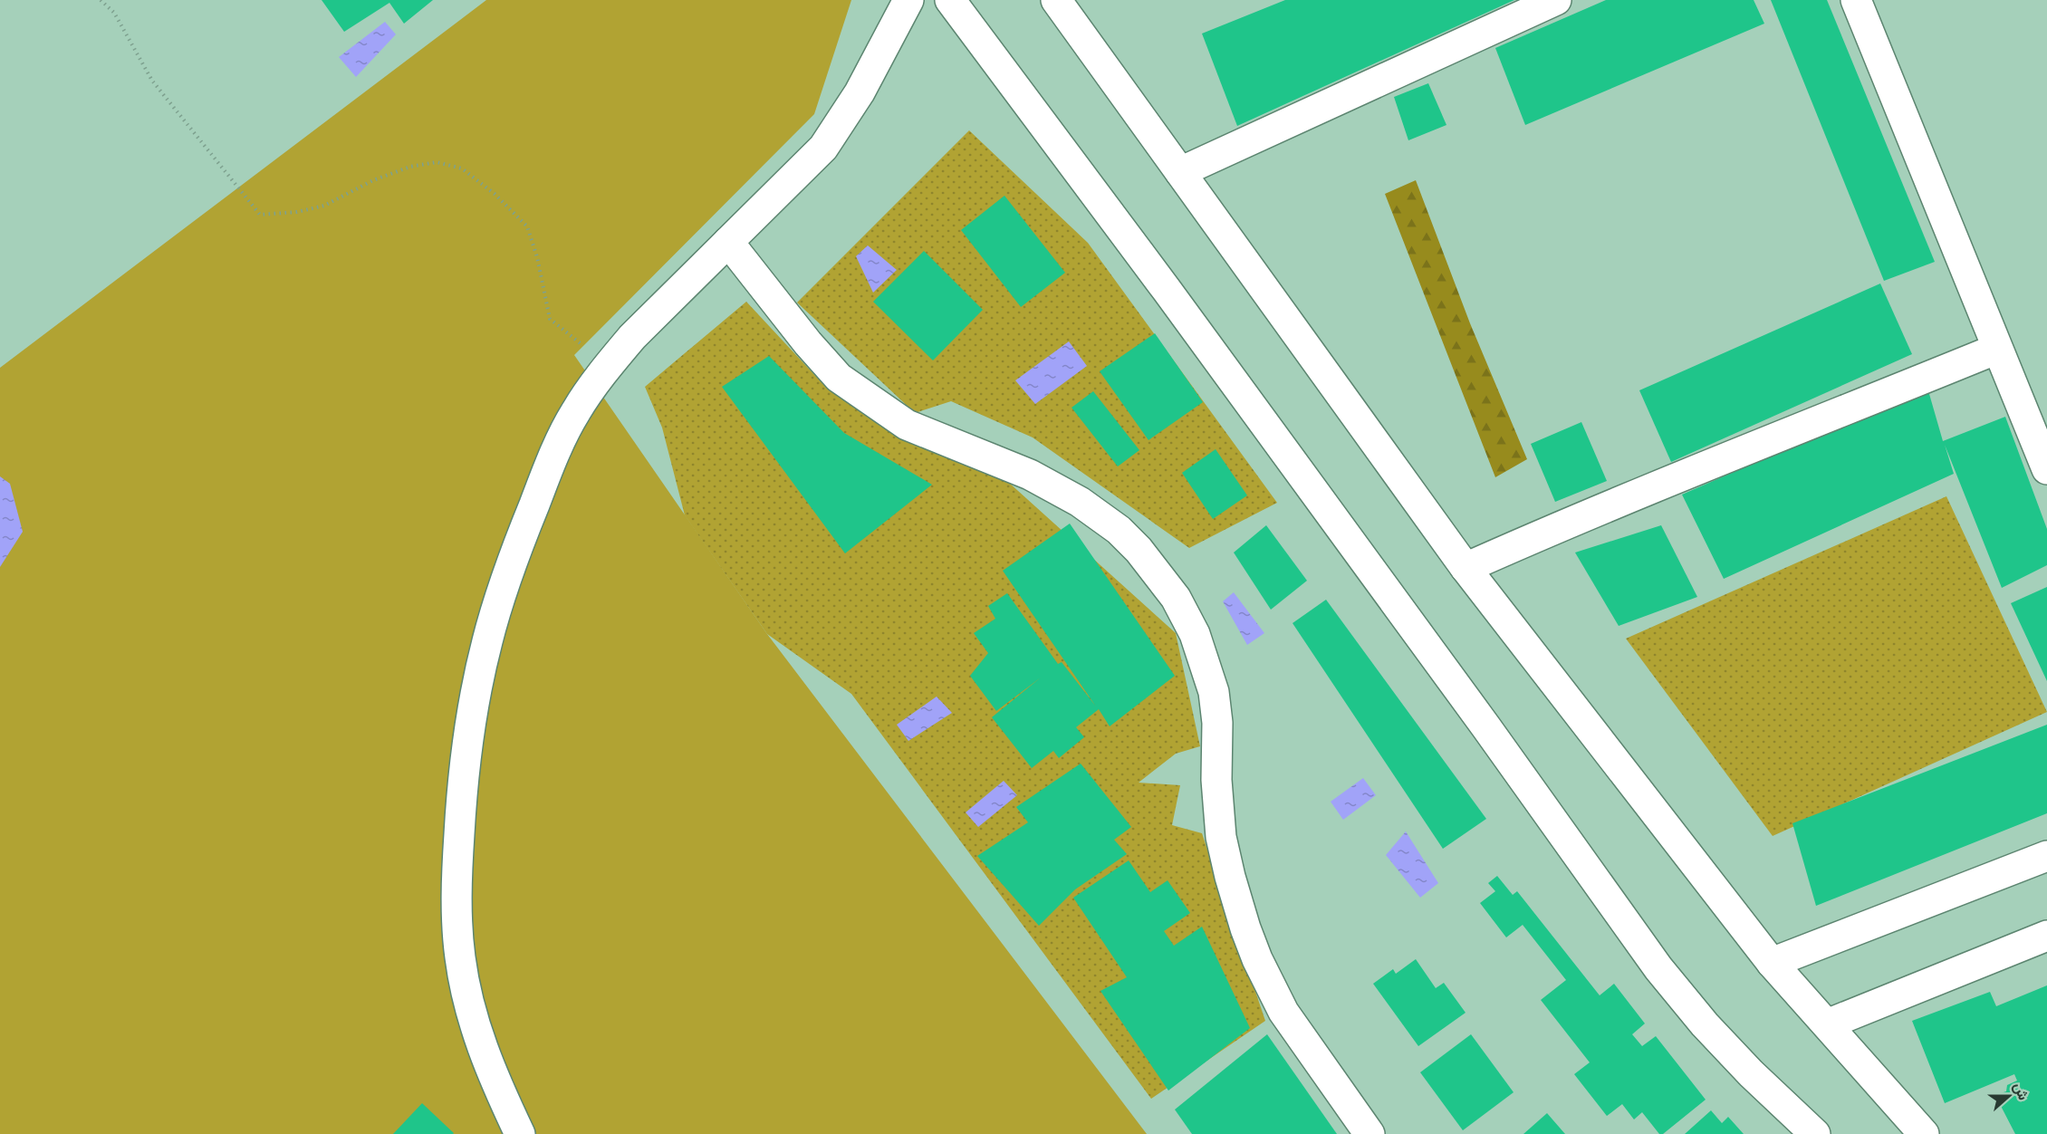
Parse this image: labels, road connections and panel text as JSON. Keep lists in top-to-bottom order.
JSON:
{
  "north": "right"
}
